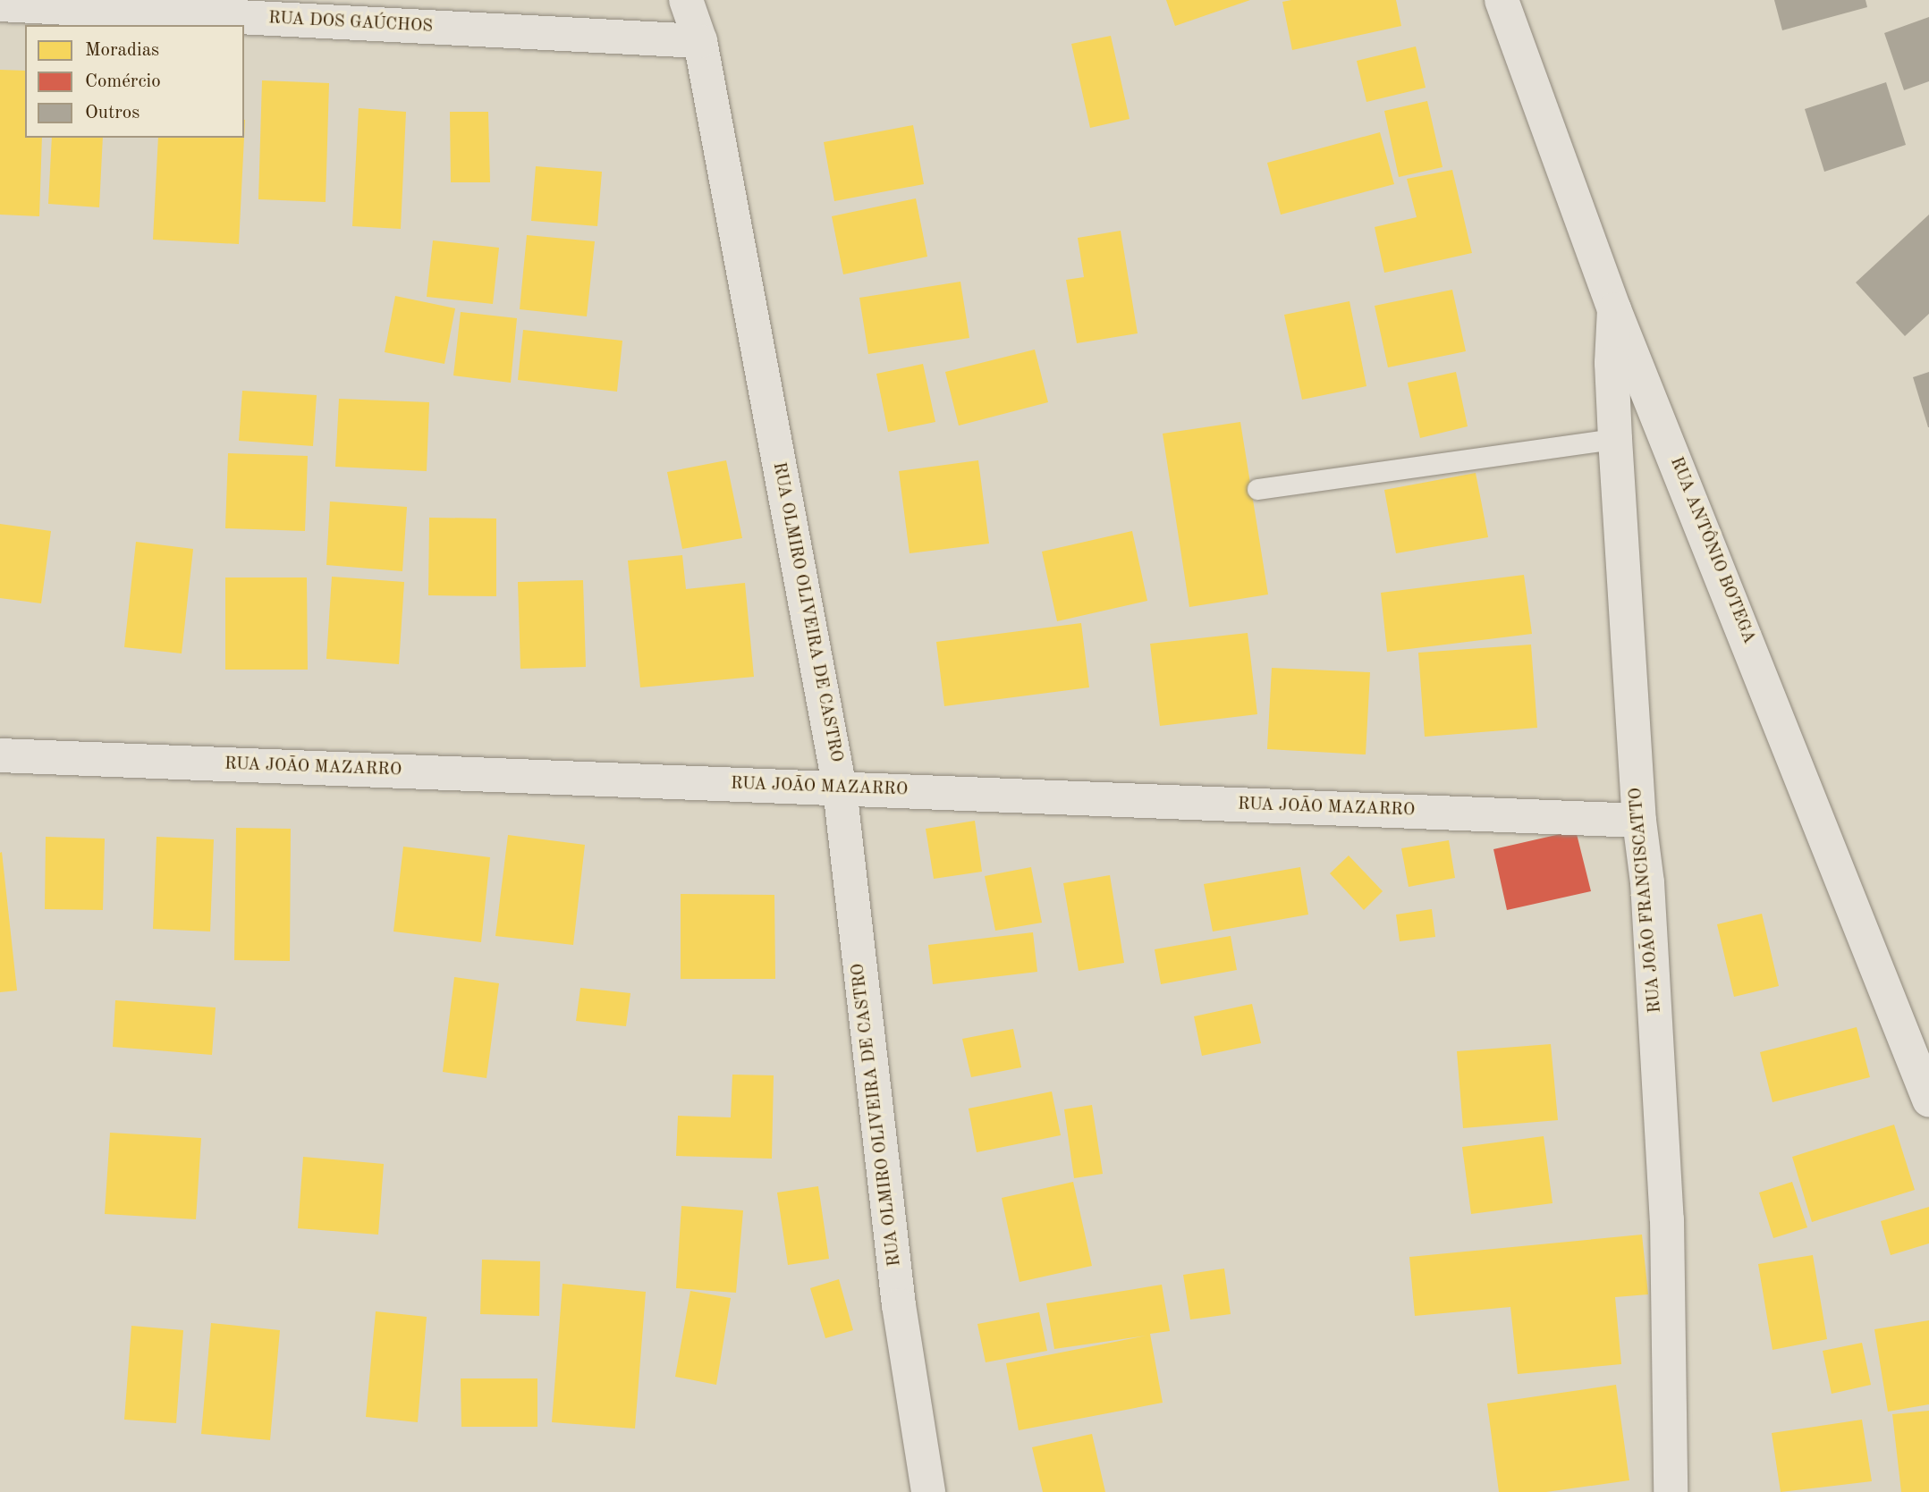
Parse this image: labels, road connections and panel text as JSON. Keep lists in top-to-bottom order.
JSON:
{
  "streets": {
    "street": [
      "RUA DOS GAÚCHOS",
      "RUA ANTÔNIO BOTEGA",
      "RUA OLMIRO OLIVEIRA DE CASTRO",
      "RUA JOÃO MAZARRO",
      "RUA JOÃO FRANCISCATTO"
    ]
  },
  "crossings": [
    ["RUA DOS GAÚCHOS", "RUA OLMIRO OLIVEIRA DE CASTRO"],
    ["RUA ANTÔNIO BOTEGA", "RUA JOÃO FRANCISCATTO"],
    ["RUA OLMIRO OLIVEIRA DE CASTRO", "RUA JOÃO MAZARRO"],
    ["RUA JOÃO MAZARRO", "RUA JOÃO FRANCISCATTO"]
  ],
  "legend": ["Moradias", "Comércio", "Outros"]
}
